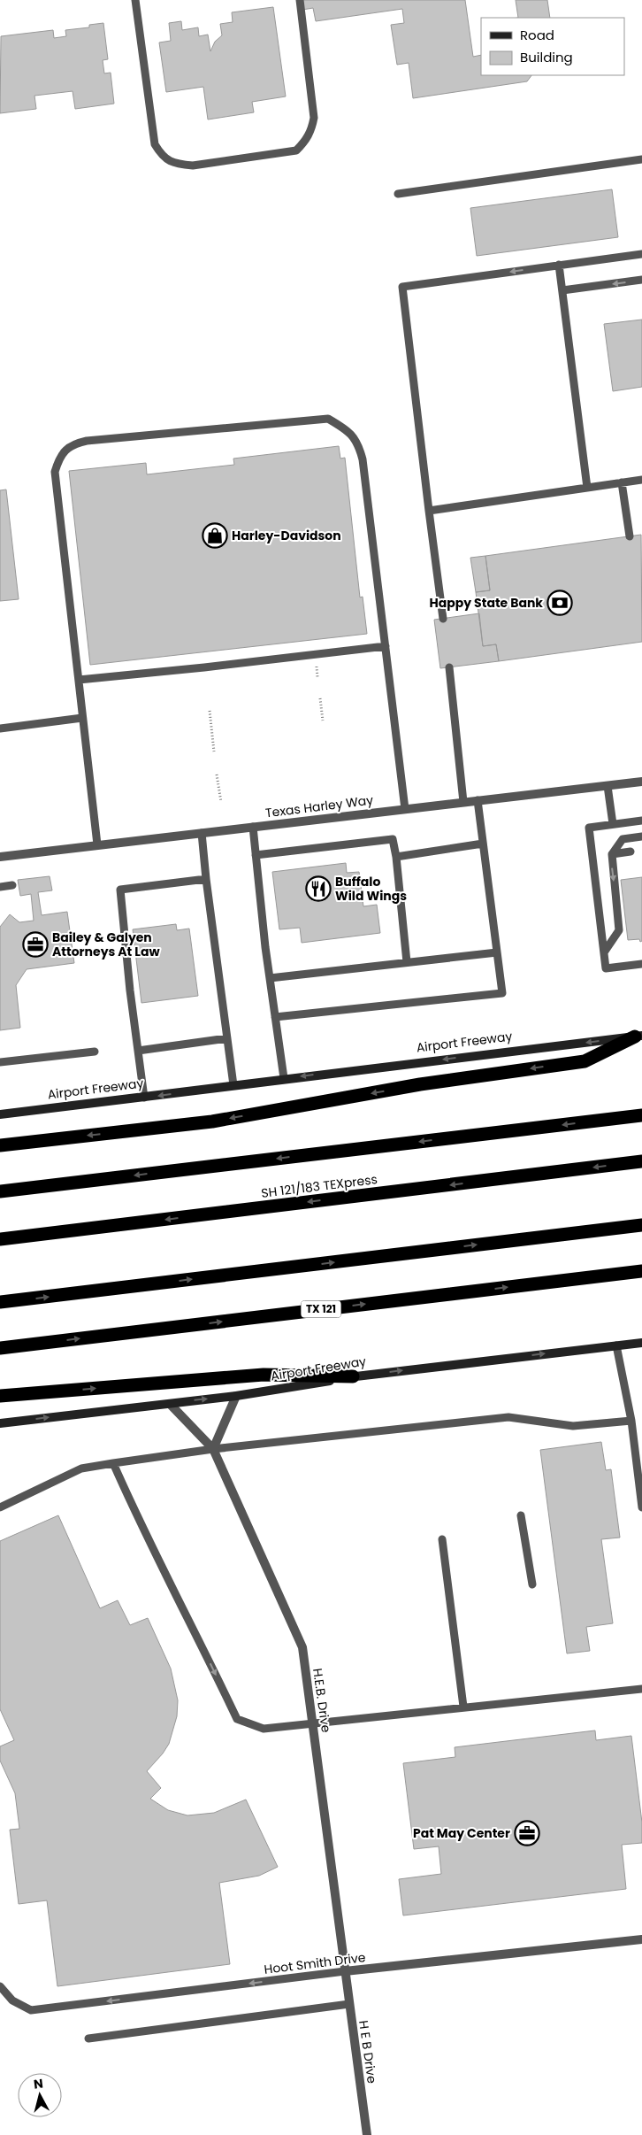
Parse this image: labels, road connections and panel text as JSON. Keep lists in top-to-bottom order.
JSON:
{
  "streets": {
    "highway": ["SH 121/183 TEXpress", "TX 121"],
    "main road": ["Airport Freeway"],
    "street": [
      "Texas Harley Way",
      "H.E.B. Drive",
      "Hoot Smith Drive",
      "H E B Drive"
    ]
  },
  "crossings": [
    ["Airport Freeway", "H.E.B. Drive"],
    ["H.E.B. Drive", "Hoot Smith Drive"],
    ["H.E.B. Drive", "H E B Drive"],
    ["Hoot Smith Drive", "H E B Drive"]
  ],
  "one_way": ["Hoot Smith Drive"],
  "places": {
    "shop": ["Harley-Davidson"],
    "bank": ["Happy State Bank"],
    "restaurant": ["Buffalo Wild Wings"],
    "office": ["Bailey & Galyen Attorneys At Law", "Pat May Center"]
  },
  "legend": ["Road", "Building"],
  "north": "top"
}
